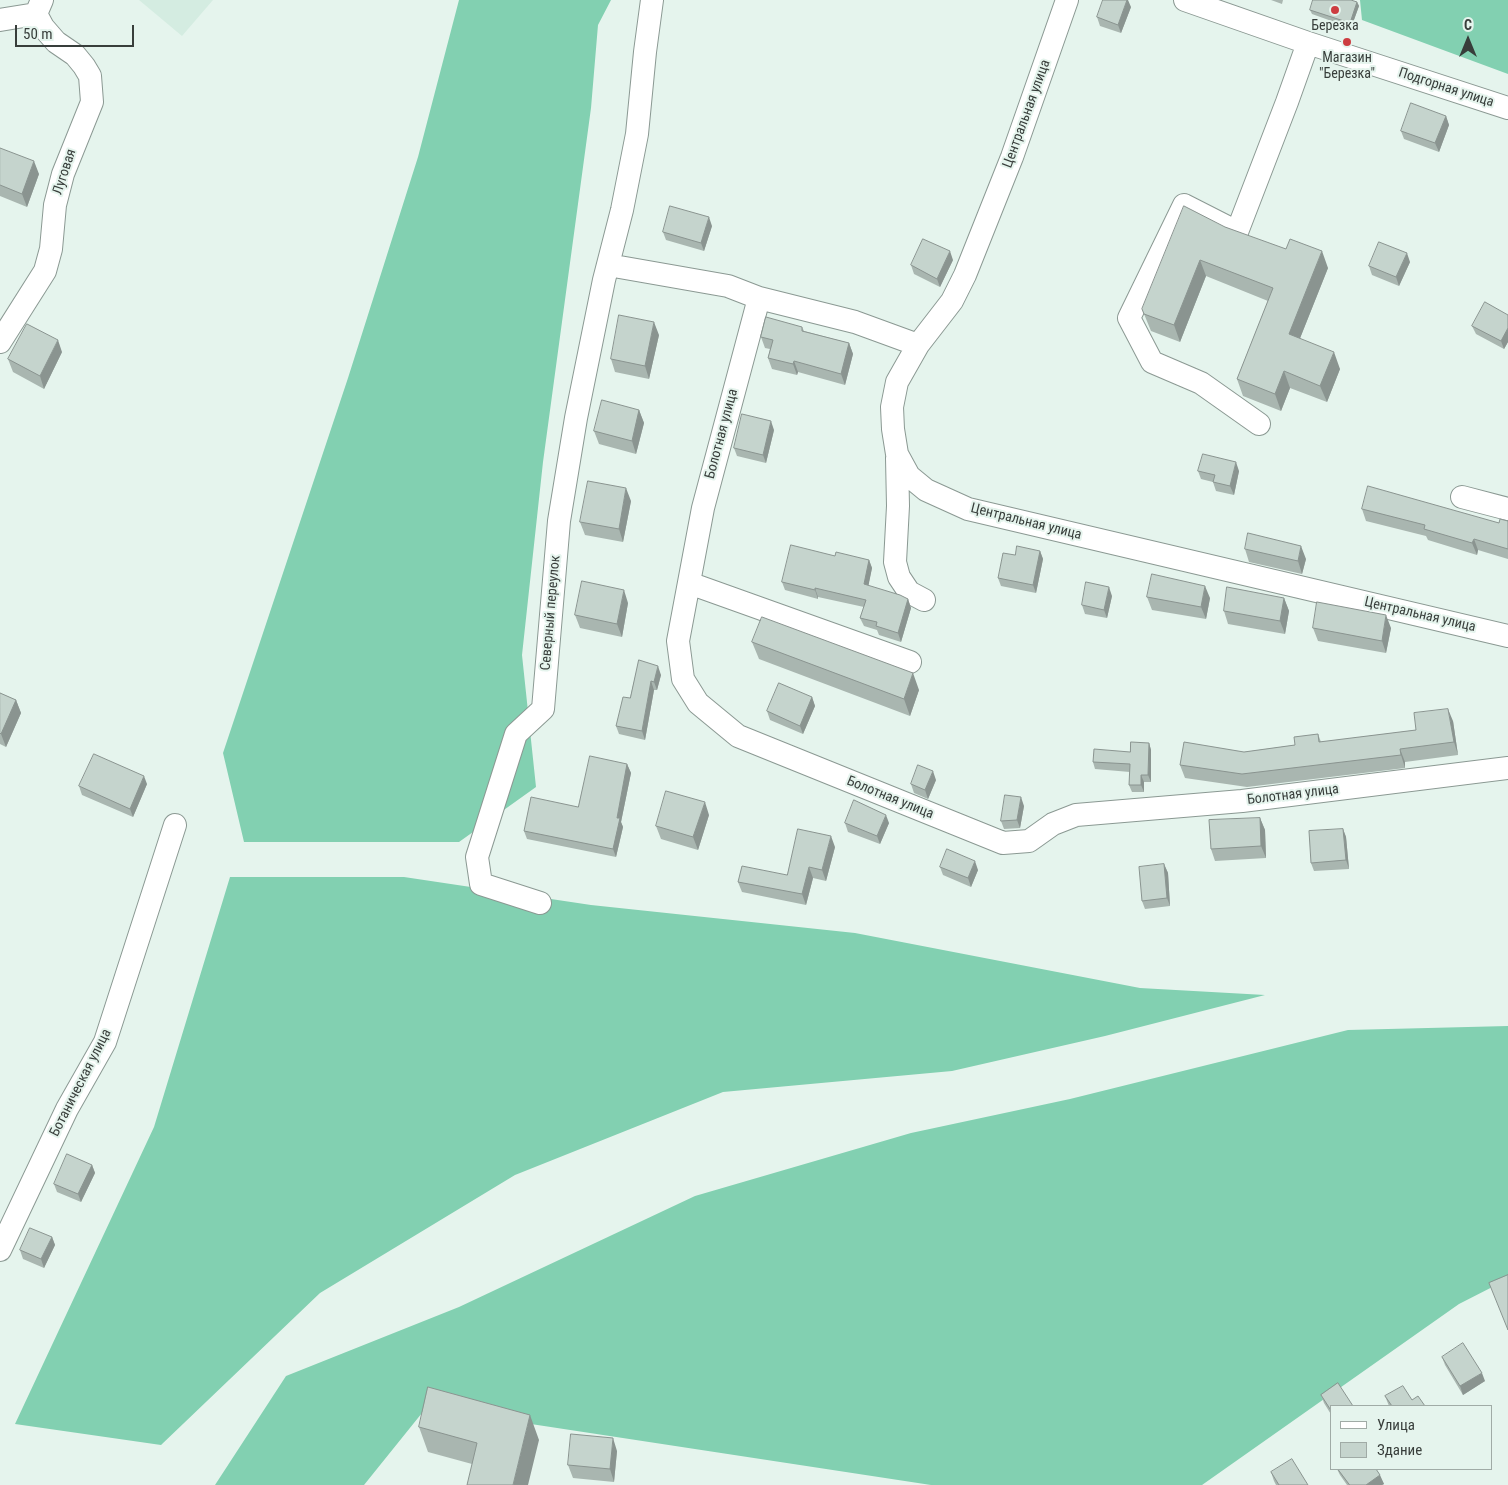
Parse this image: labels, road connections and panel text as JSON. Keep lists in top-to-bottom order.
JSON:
{
  "streets": {
    "street": [
      "Подгорная улица",
      "Центральная улица",
      "Луговая",
      "Болотная улица",
      "Северный переулок",
      "Ботаническая улица"
    ]
  },
  "places": ["Березка", "Магазин \"Березка\""],
  "legend": ["Улица", "Здание"],
  "scale_bar": "50 m",
  "north": "top"
}
